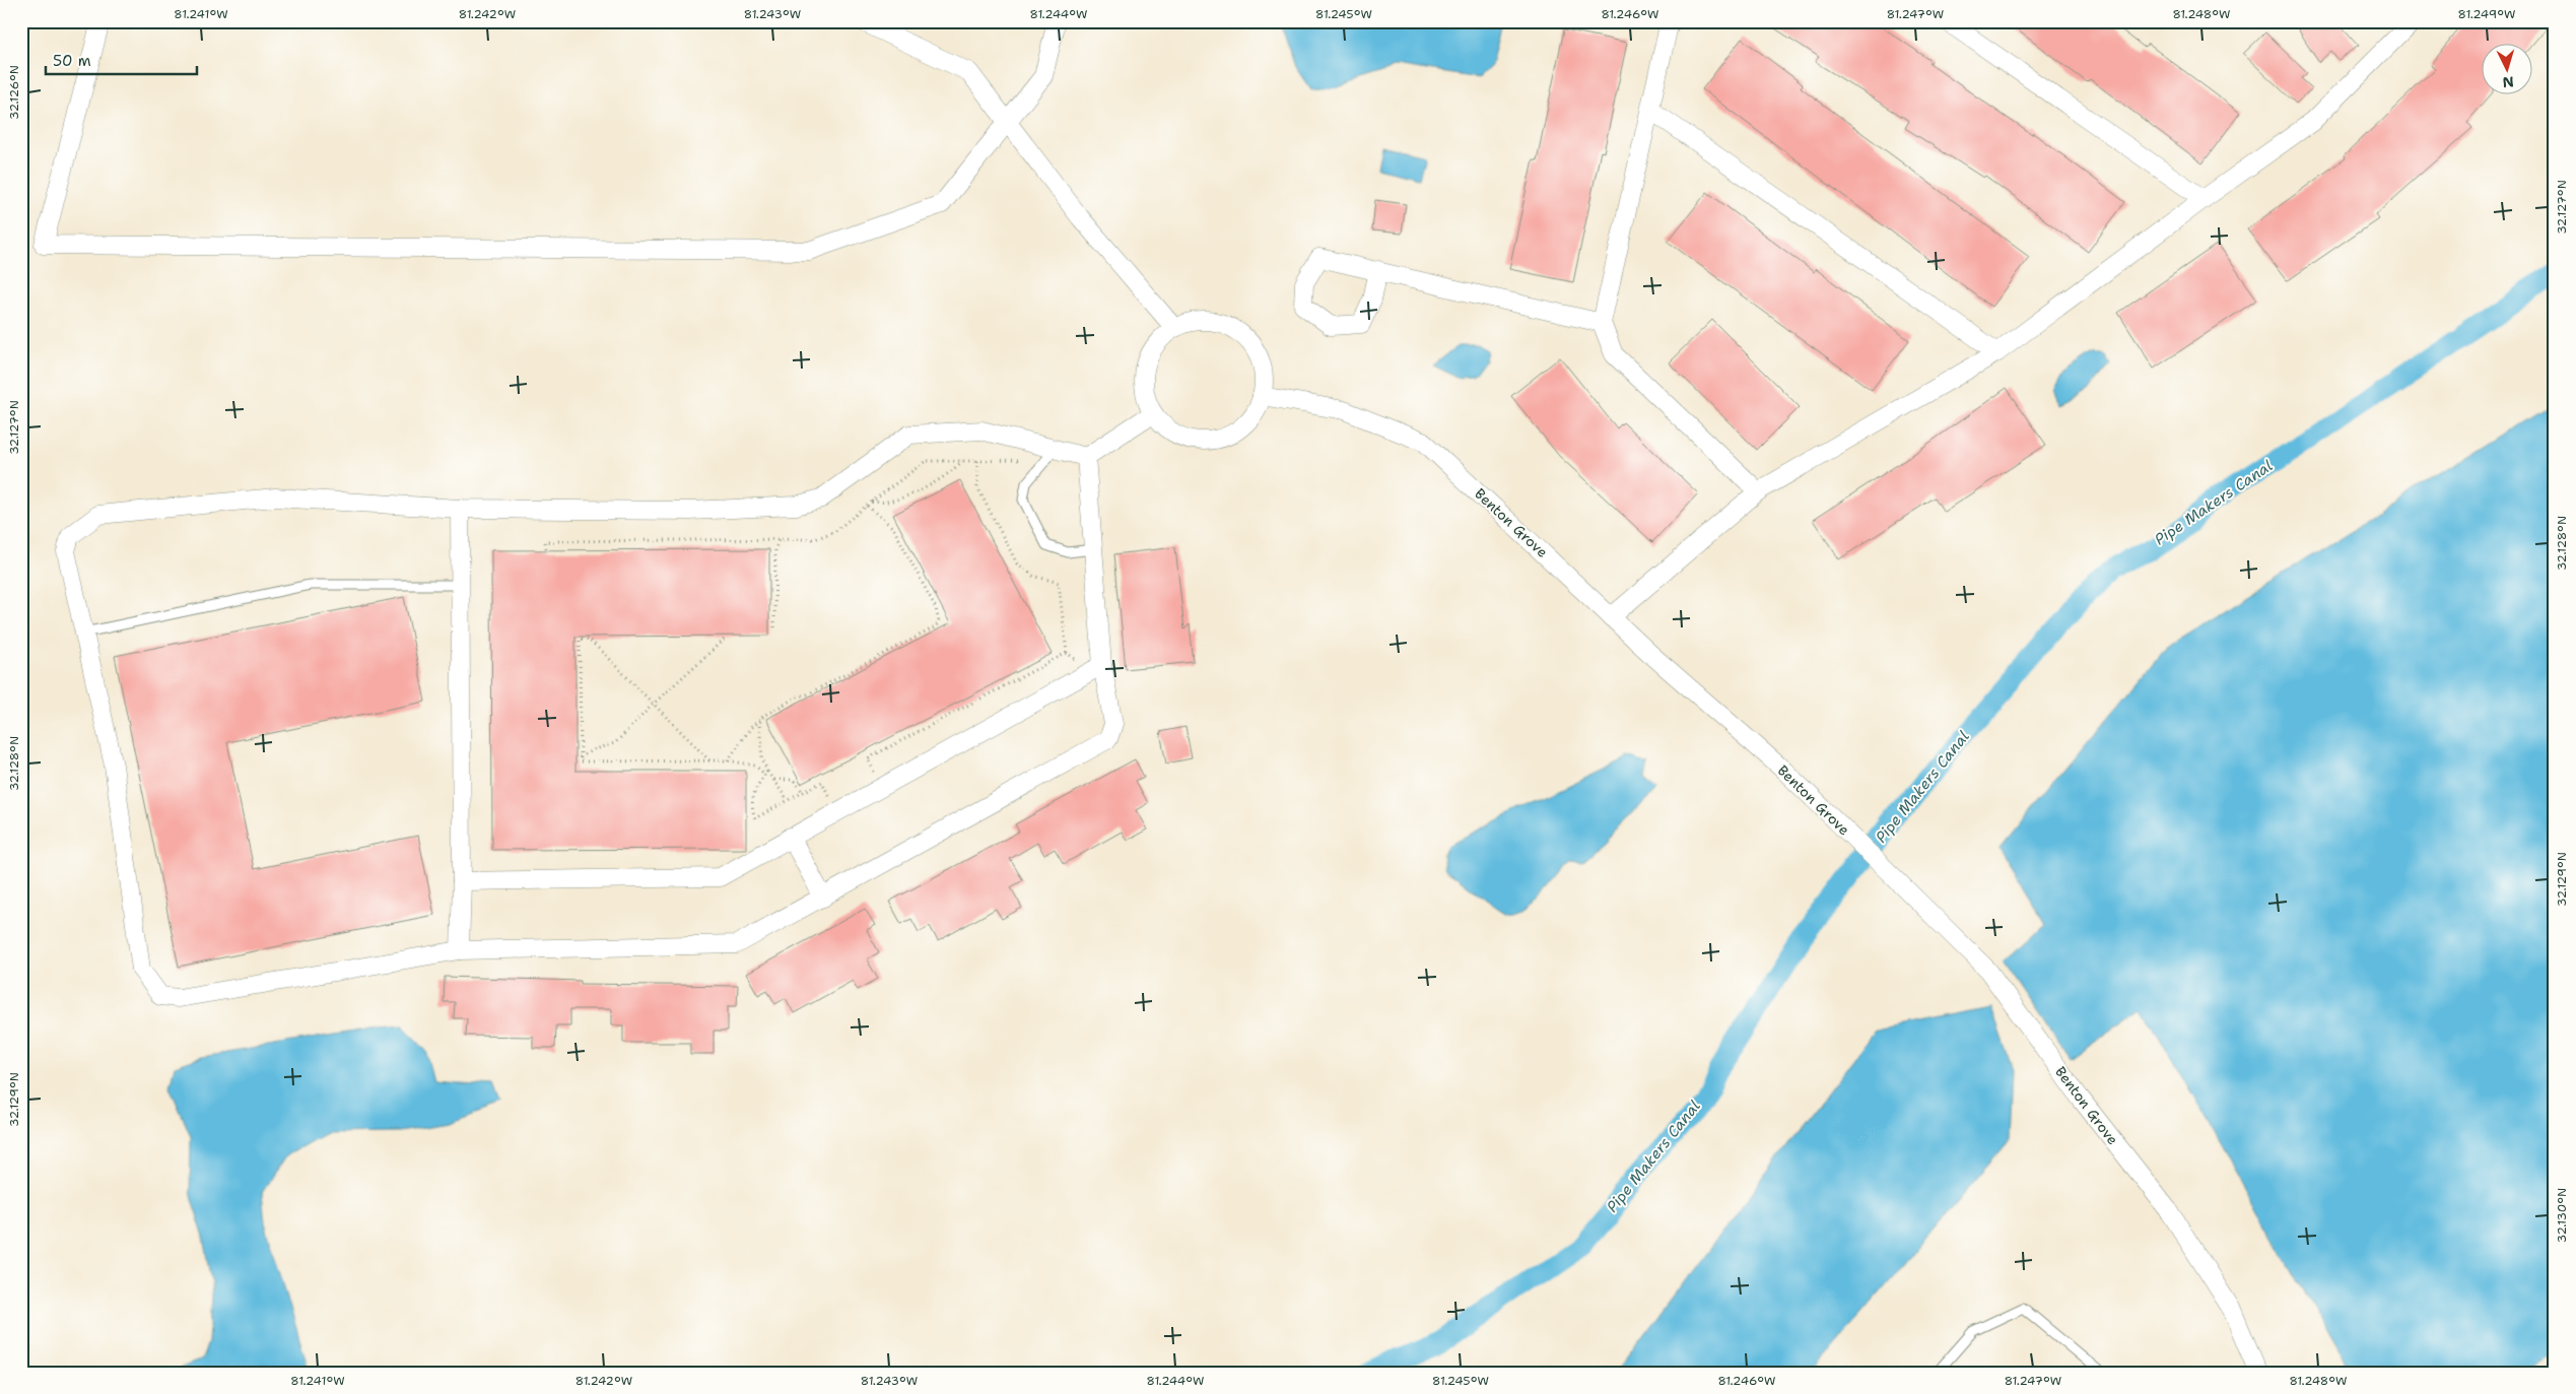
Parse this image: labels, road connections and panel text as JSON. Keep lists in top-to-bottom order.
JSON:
{
  "streets": {
    "street": ["Benton Grove"]
  },
  "water": ["Pipe Makers Canal"],
  "scale_bar": "50 m",
  "north": "bottom",
  "coordinates": [
    "81.241°W",
    "81.242°W",
    "81.243°W",
    "81.244°W",
    "81.245°W",
    "81.246°W",
    "81.247°W",
    "81.248°W",
    "81.249°W",
    "32.126°N",
    "32.127°N",
    "32.128°N",
    "32.129°N",
    "32.130°N"
  ]
}
